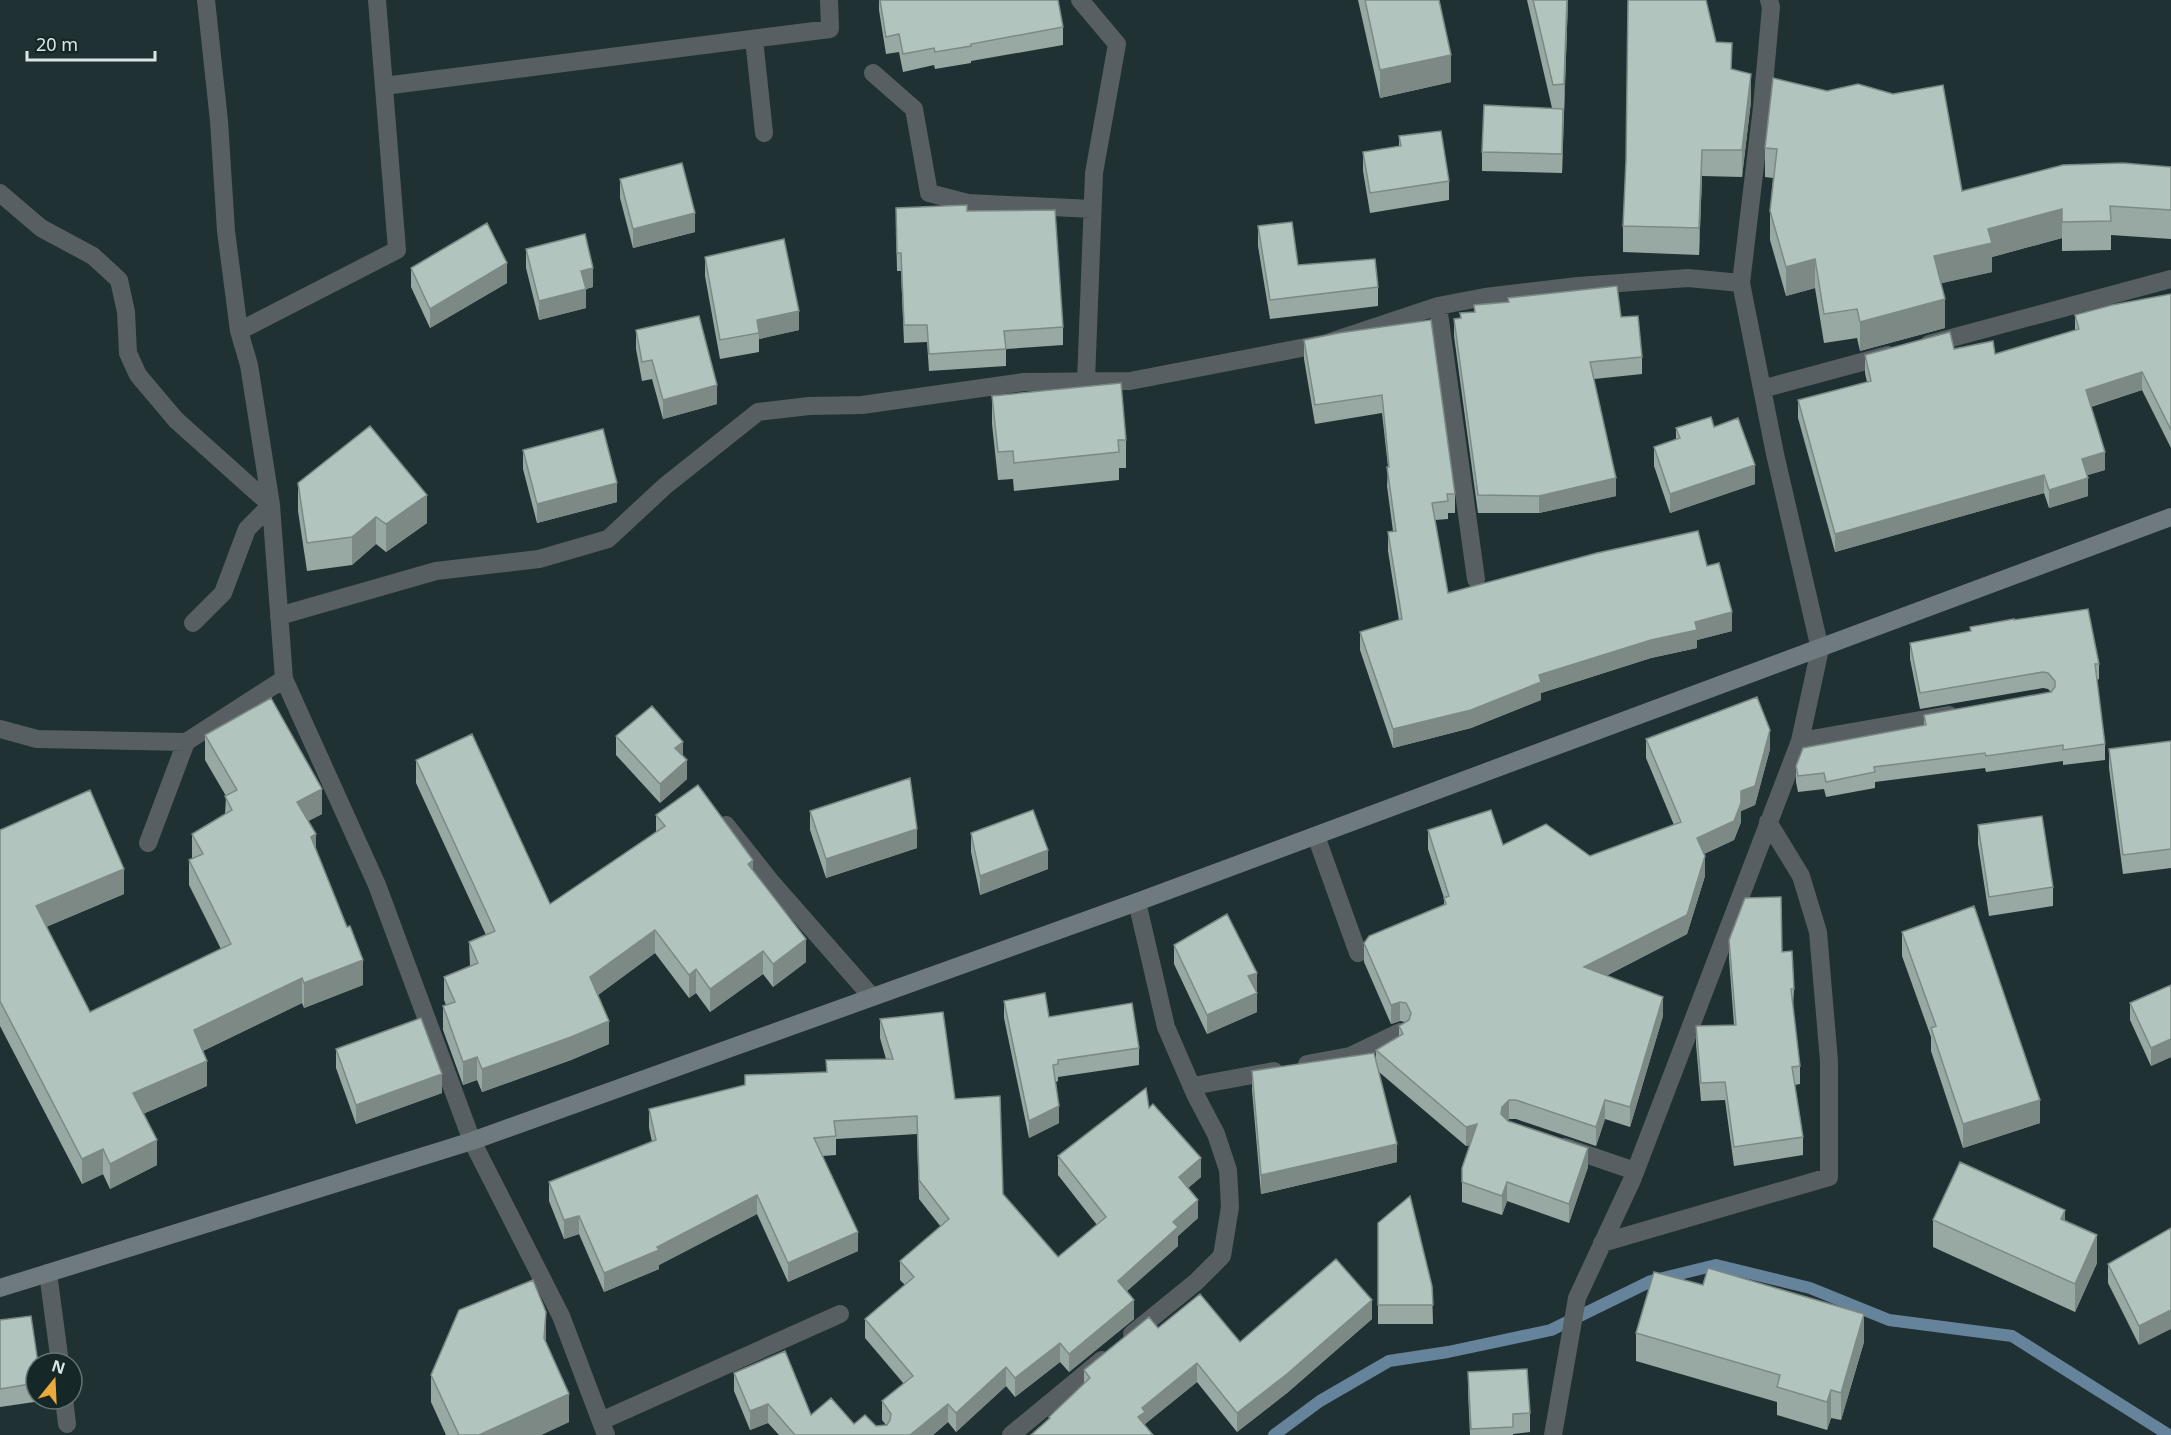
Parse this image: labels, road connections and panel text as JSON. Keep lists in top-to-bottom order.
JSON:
{
  "scale_bar": "20 m",
  "north": "top"
}
